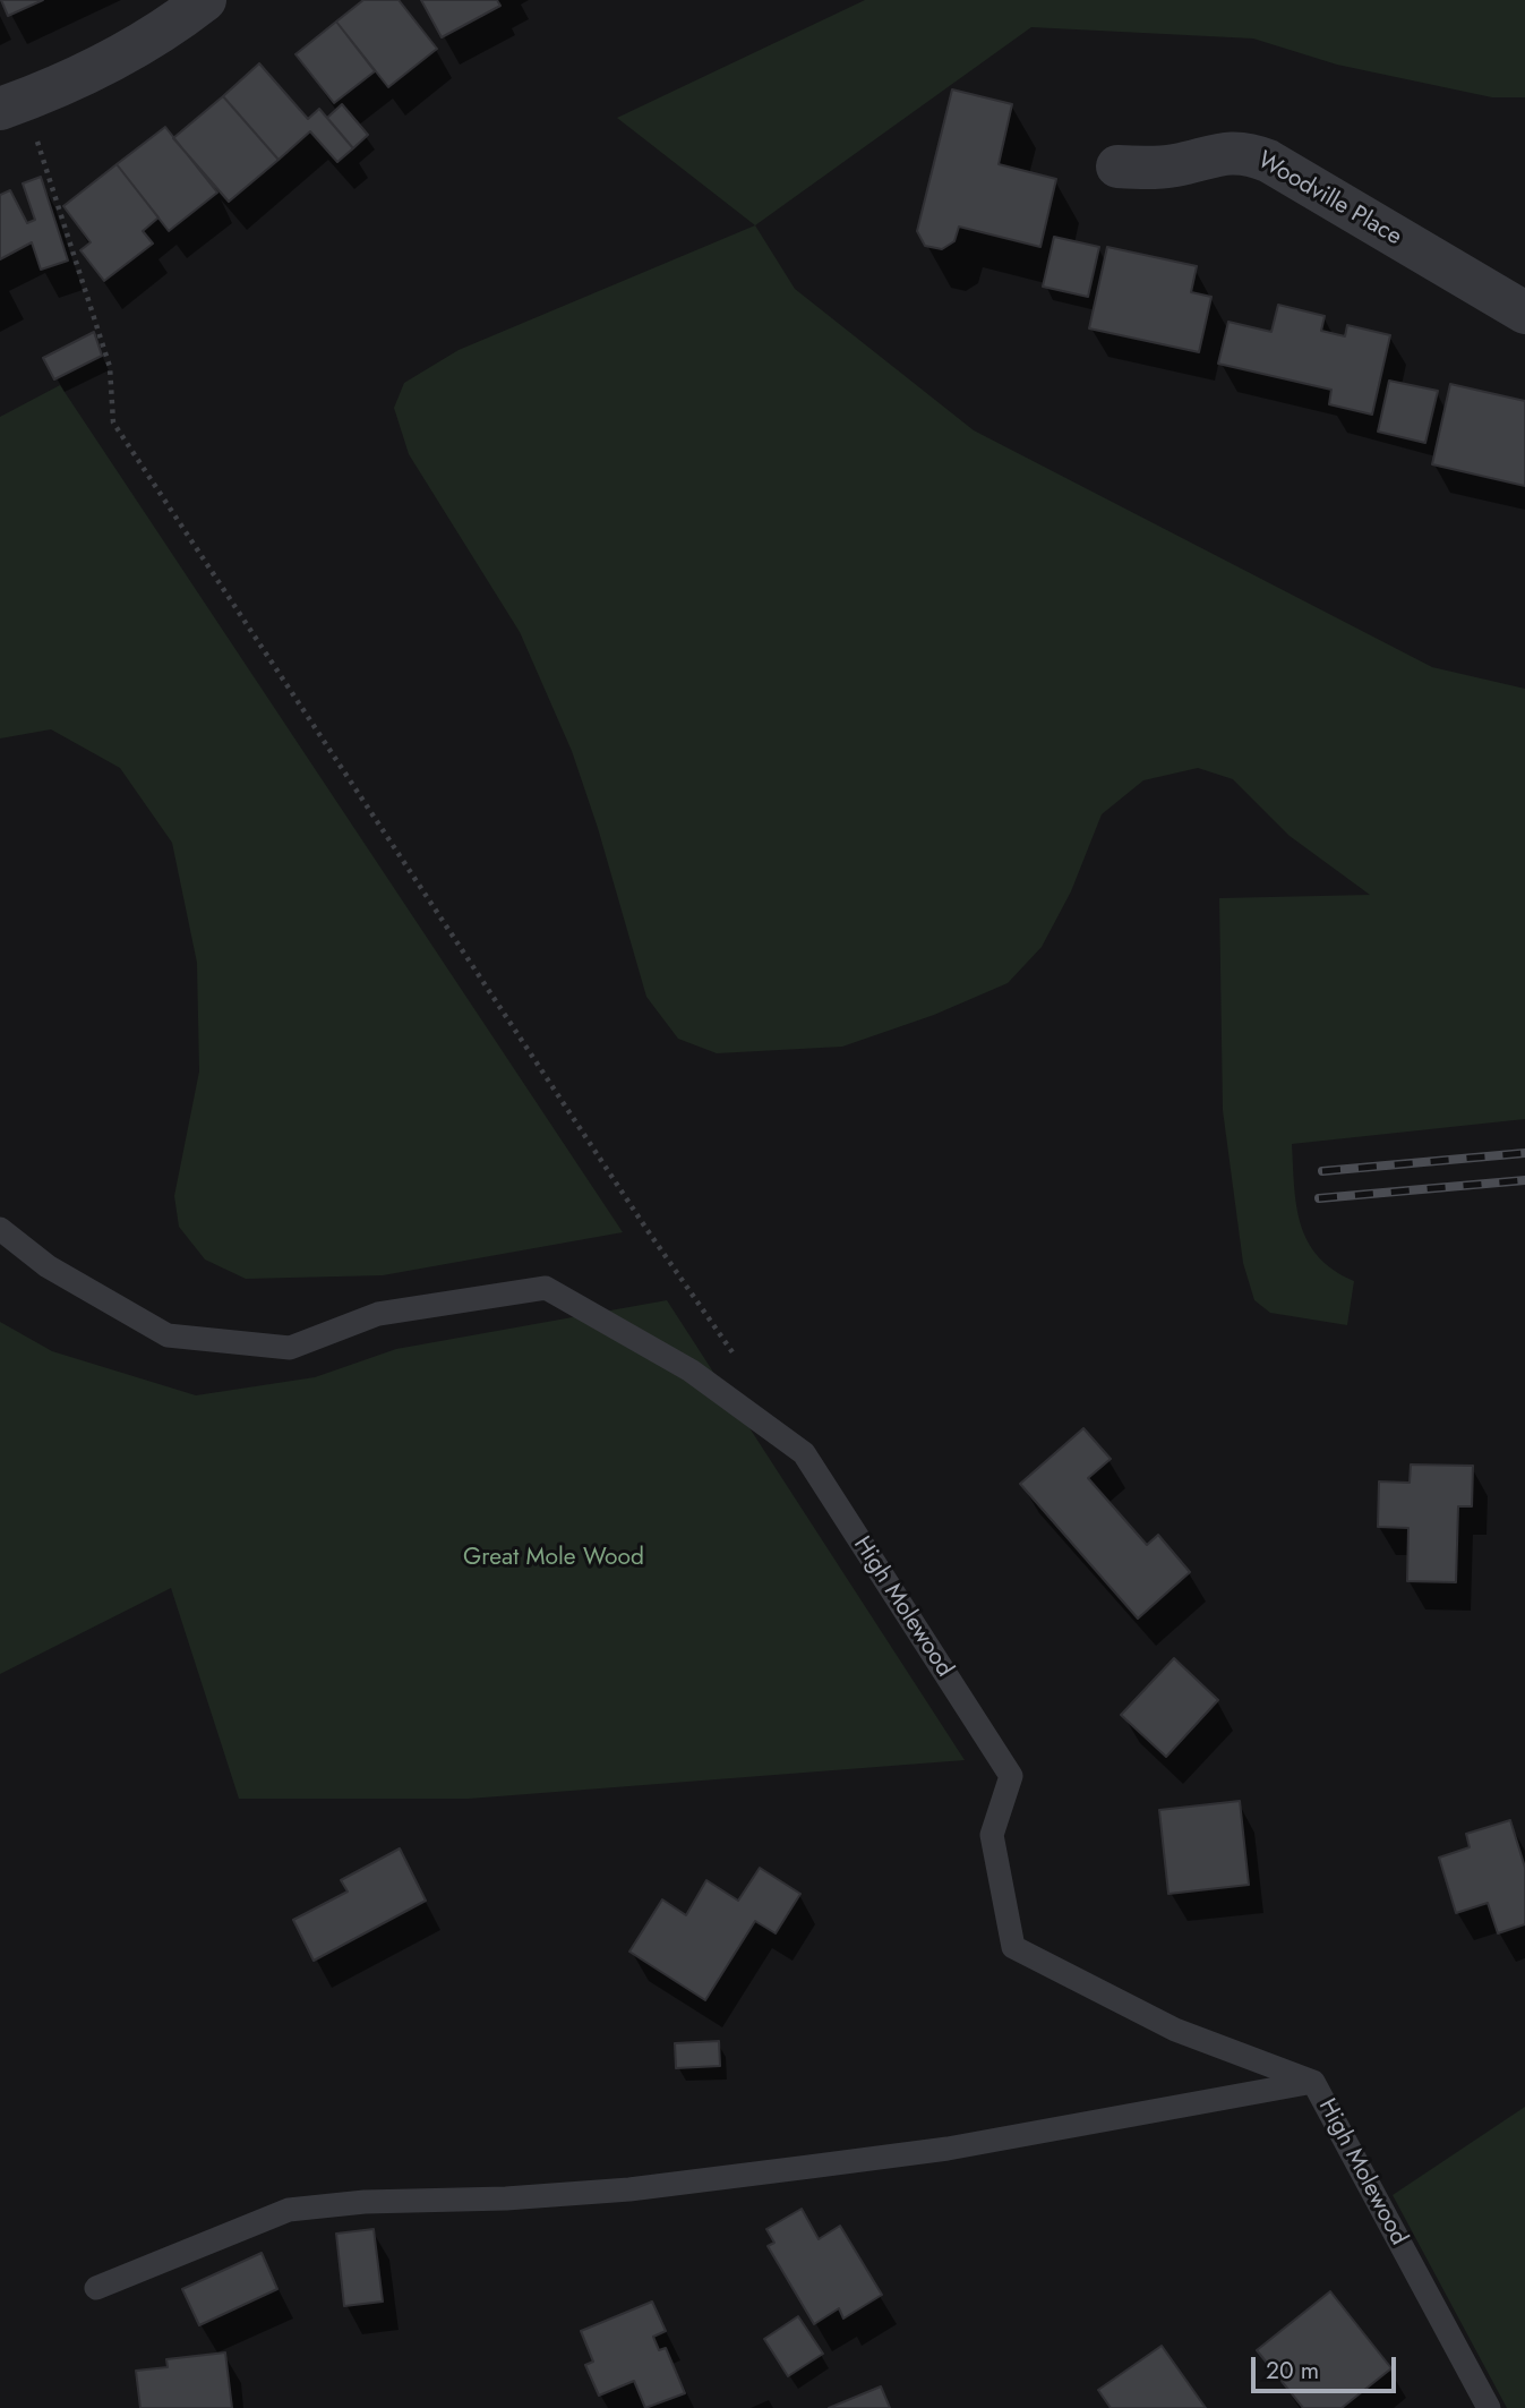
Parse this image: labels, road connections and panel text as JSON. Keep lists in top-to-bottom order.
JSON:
{
  "streets": {
    "street": ["Woodville Place"],
    "lane": ["High Molewood"]
  },
  "parks": ["Great Mole Wood"],
  "scale_bar": "20 m"
}
